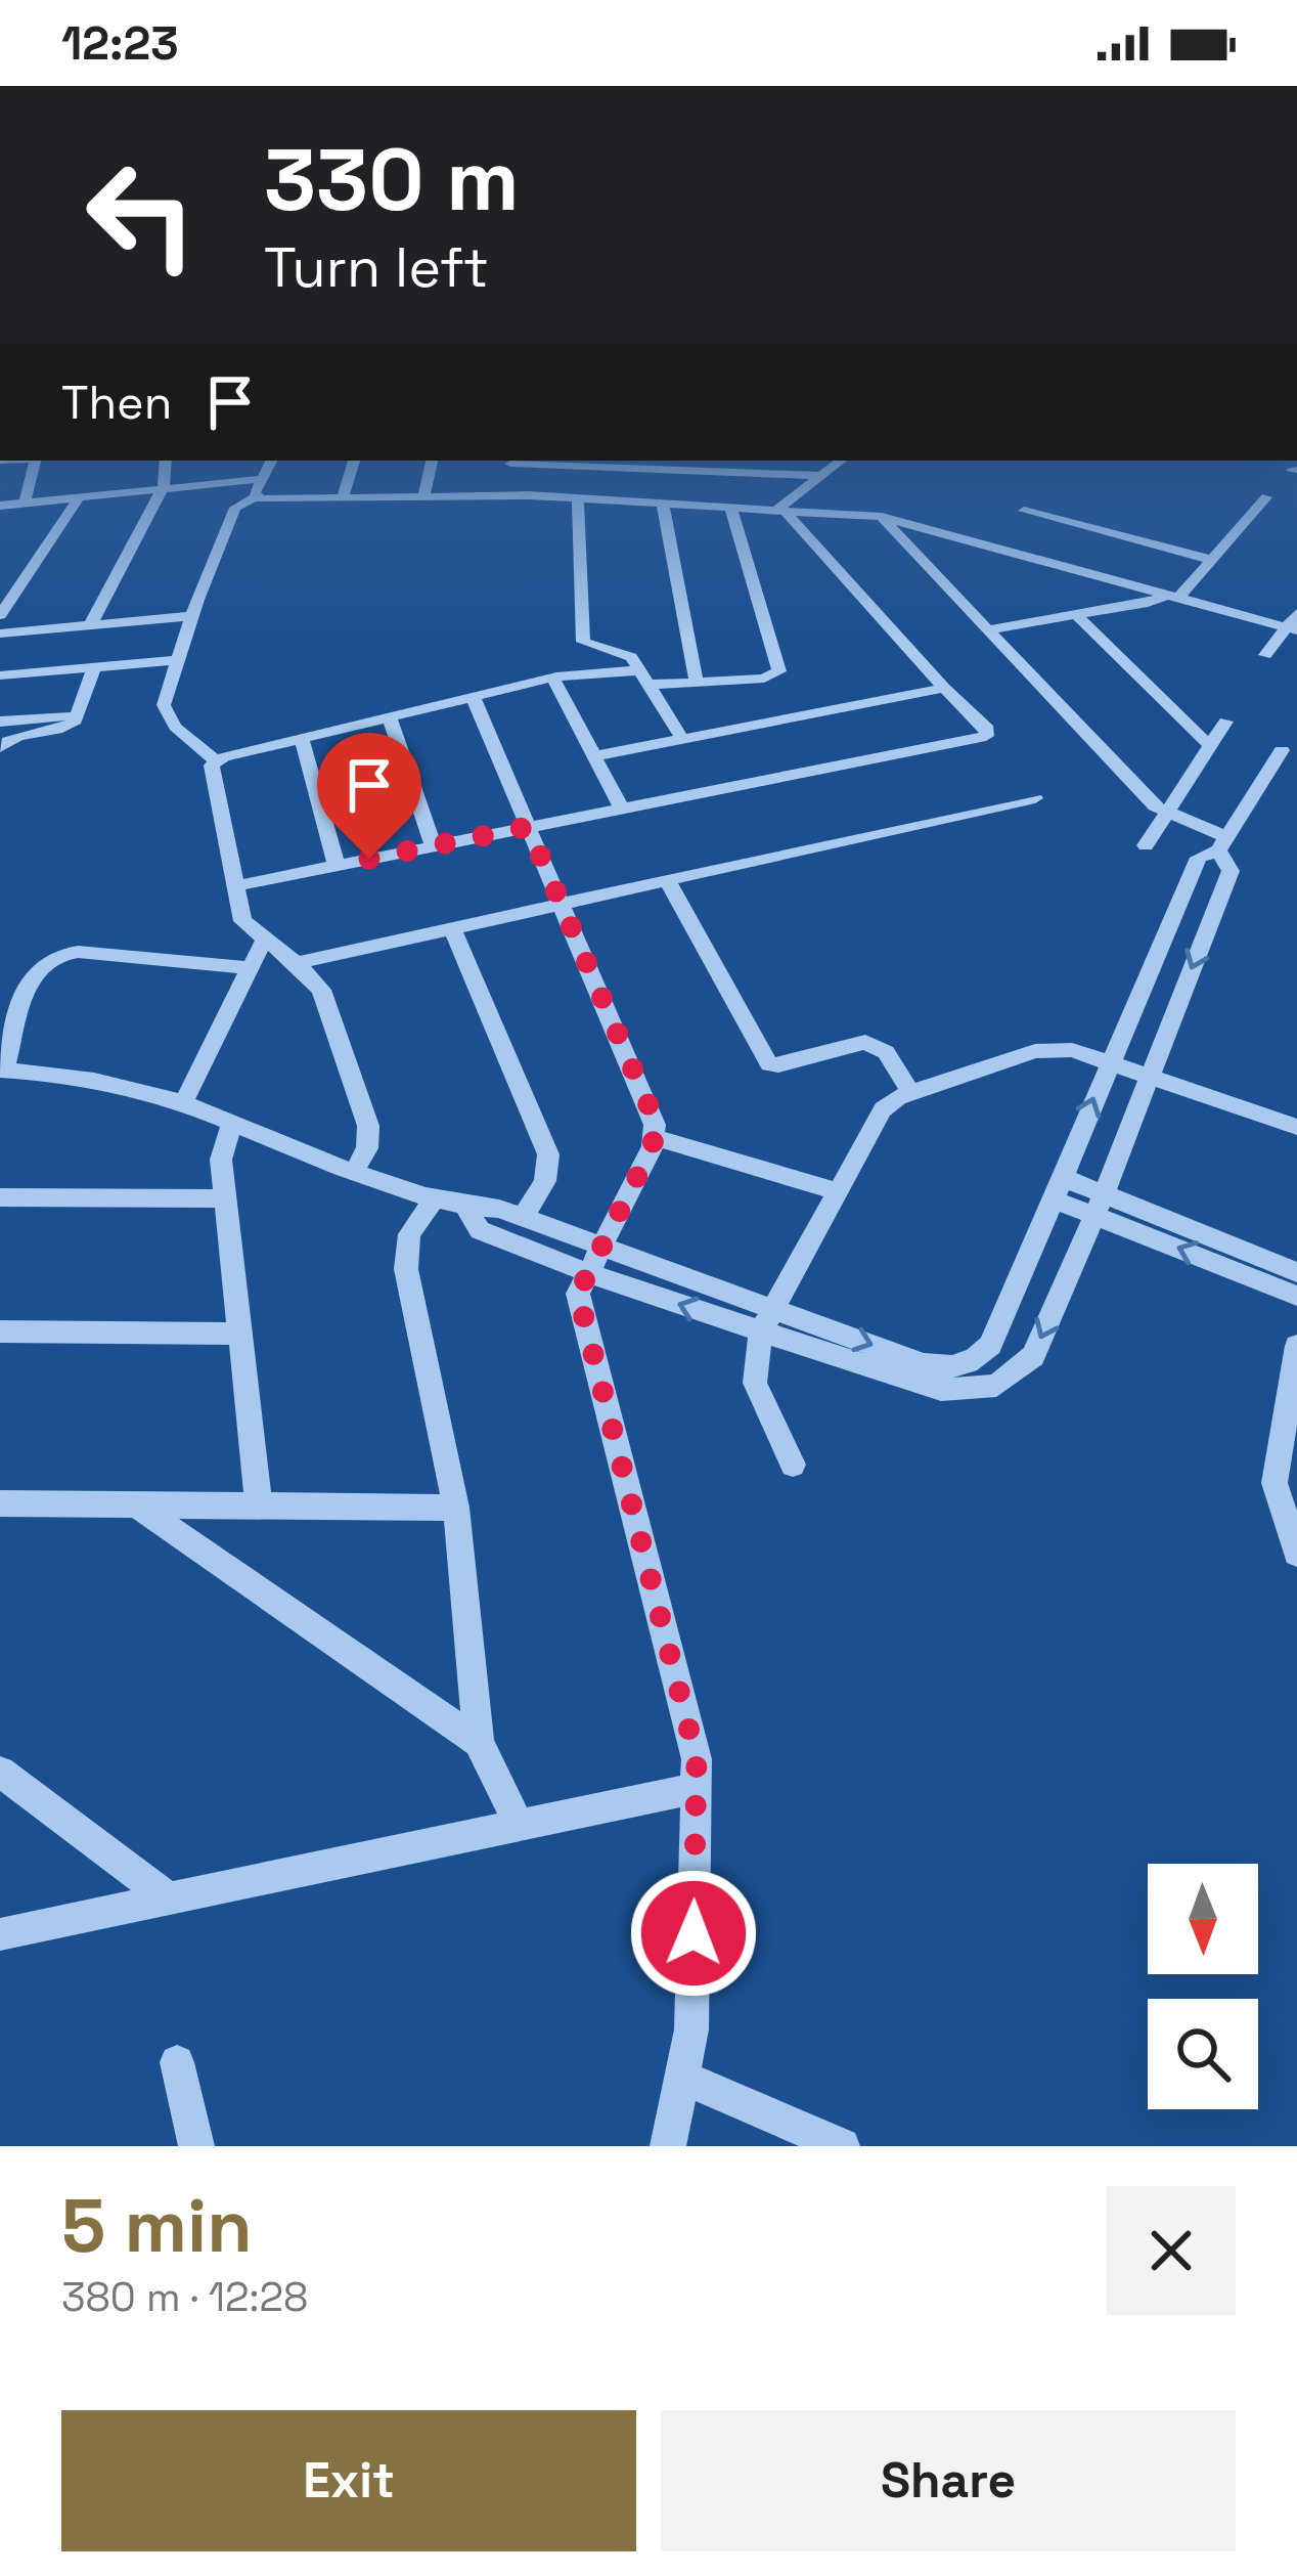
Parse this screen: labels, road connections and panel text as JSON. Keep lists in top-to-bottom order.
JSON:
{
  "north": "bottom",
  "page": {
    "status": "12:23",
    "turn": ["330 m", "Turn left"],
    "then": "Then",
    "heading": ["5 min", "380 m · 12:28"],
    "buttons": ["Exit", "Share"]
  }
}
